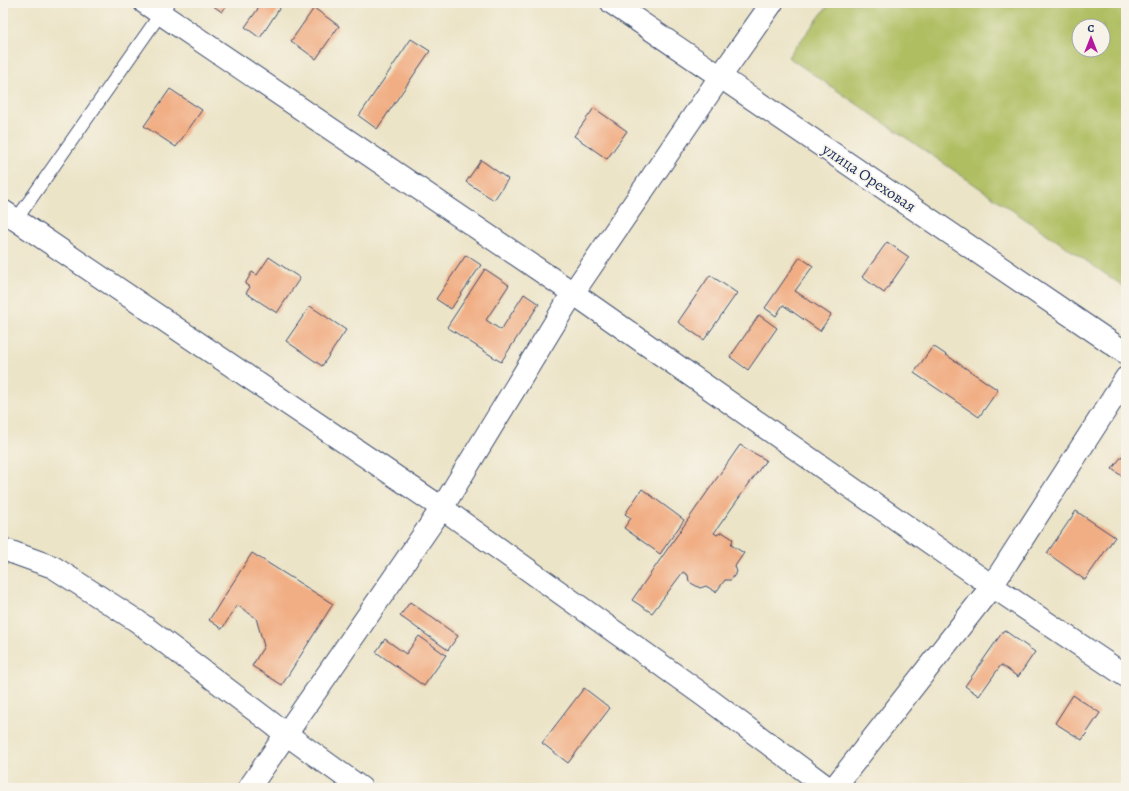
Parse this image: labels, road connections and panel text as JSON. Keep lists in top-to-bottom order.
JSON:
{
  "streets": {
    "street": ["улица Ореховая"]
  },
  "north": "top"
}
